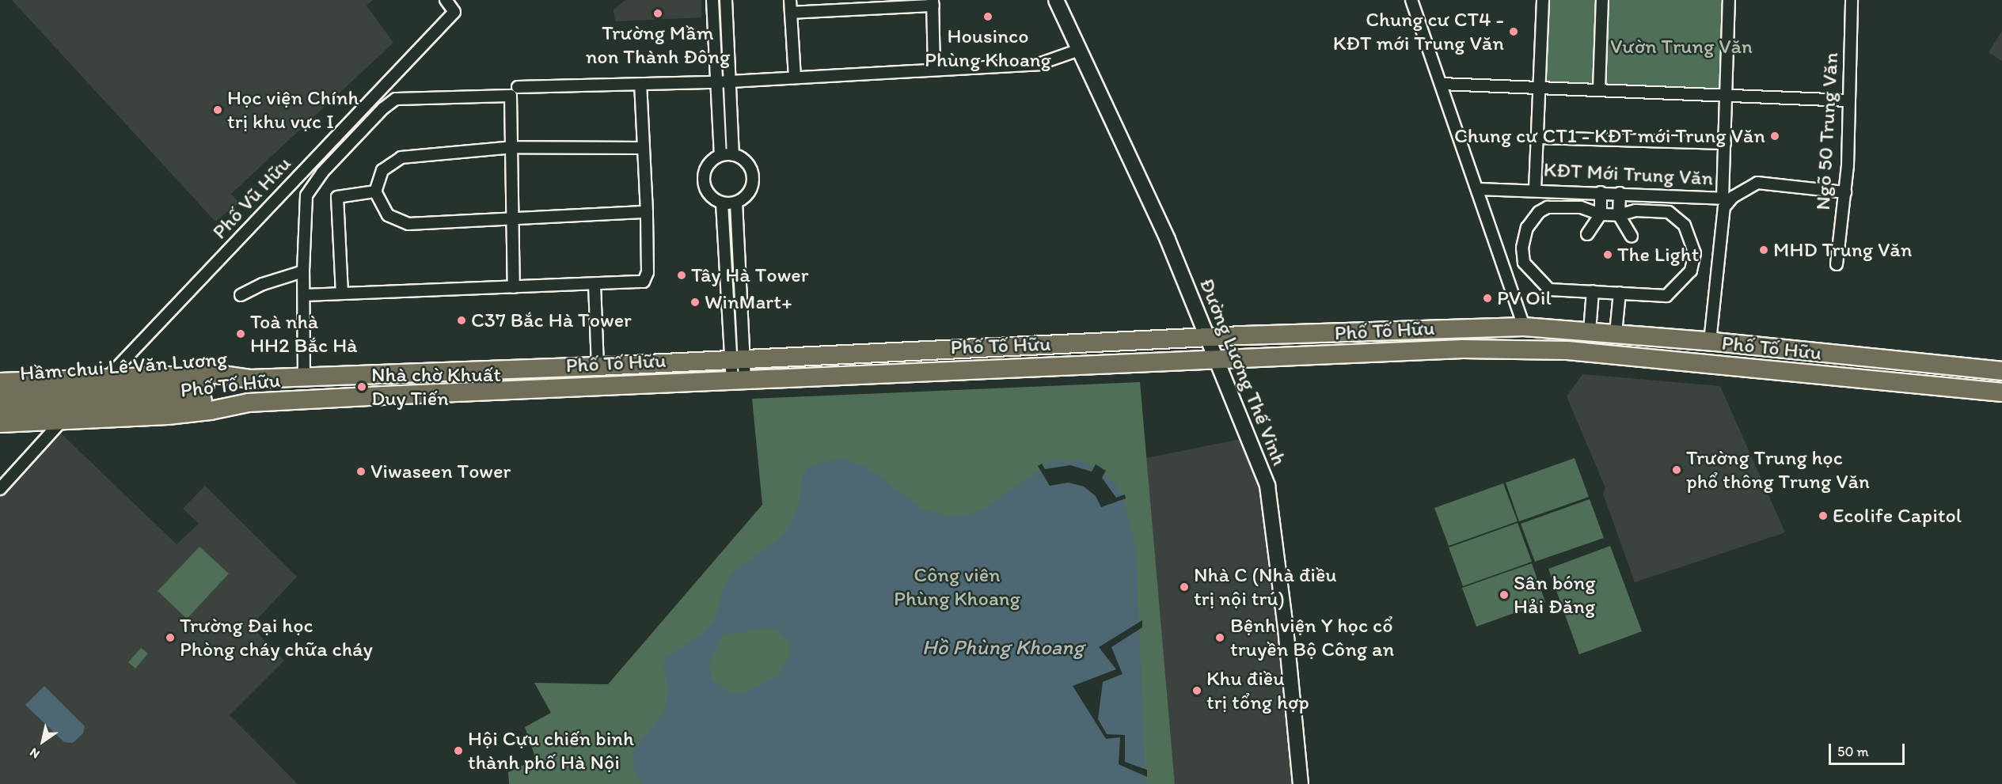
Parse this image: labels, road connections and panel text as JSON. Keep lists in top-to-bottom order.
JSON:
{
  "streets": {
    "main road": ["Phố Tố Hữu", "Hầm chui Lê Văn Lương"],
    "street": [
      "Ngõ 50 Trung Văn",
      "KĐT Mới Trung Văn",
      "Phố Vũ Hữu",
      "Đường Lương Thế Vinh"
    ]
  },
  "crossings": [
    ["Phố Vũ Hữu", "Phố Tố Hữu"],
    ["Phố Tố Hữu", "Hầm chui Lê Văn Lương"],
    ["Phố Tố Hữu", "Đường Lương Thế Vinh"]
  ],
  "water": ["Hồ Phùng Khoang"],
  "parks": ["Vườn Trung Văn", "Công viên Phùng Khoang"],
  "places": [
    "Trường Mầm non Thành Đông",
    "Housinco Phùng Khoang",
    "Chung cư CT4 - KĐT mới Trung Văn",
    "Học viện Chính trị khu vực I",
    "Chung cư CT1 - KĐT mới Trung Văn",
    "MHD Trung Văn",
    "The Light",
    "Tây Hà Tower",
    "PV Oil",
    "WinMart+",
    "C37 Bắc Hà Tower",
    "Toà nhà HH2 Bắc Hà",
    "Nhà chờ Khuất Duy Tiến",
    "Trường Trung học phổ thông Trung Văn",
    "Viwaseen Tower",
    "Ecolife Capitol",
    "Nhà C (Nhà điều trị nội trú)",
    "Sân bóng Hải Đăng",
    "Trường Đại học Phòng cháy chữa cháy",
    "Bệnh viện Y học cổ truyền Bộ Công an",
    "Khu điều trị tổng hợp",
    "Hội Cựu chiến binh thành phố Hà Nội"
  ],
  "scale_bar": "50 m",
  "north": "bottom left"
}
